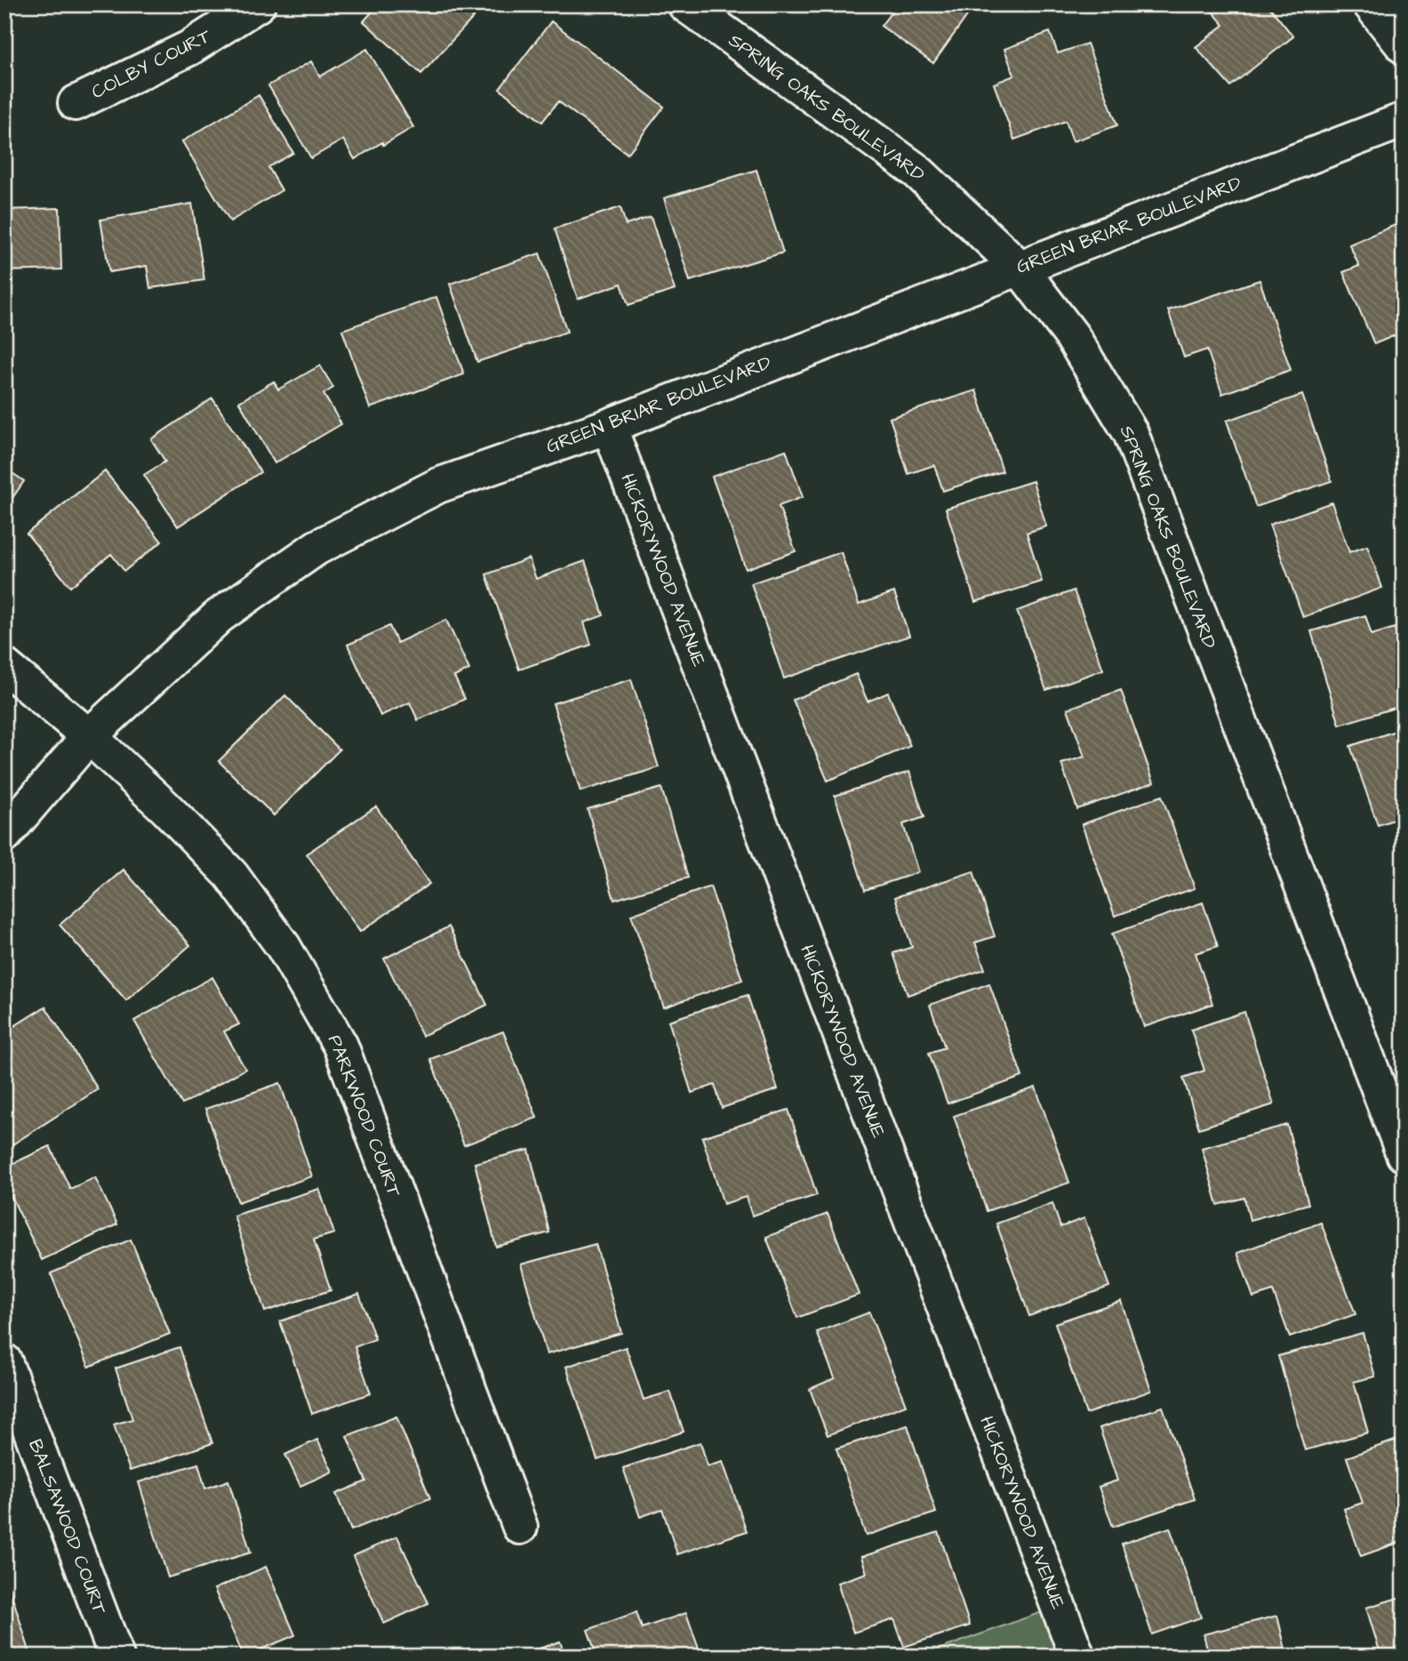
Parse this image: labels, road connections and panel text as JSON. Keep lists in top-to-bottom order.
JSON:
{
  "streets": {
    "street": [
      "COLBY COURT",
      "SPRING OAKS BOULEVARD",
      "GREEN BRIAR BOULEVARD",
      "HICKORYWOOD AVENUE",
      "PARKWOOD COURT",
      "BALSAWOOD COURT"
    ]
  },
  "crossings": [
    ["SPRING OAKS BOULEVARD", "GREEN BRIAR BOULEVARD"],
    ["GREEN BRIAR BOULEVARD", "HICKORYWOOD AVENUE"],
    ["GREEN BRIAR BOULEVARD", "PARKWOOD COURT"]
  ]
}
